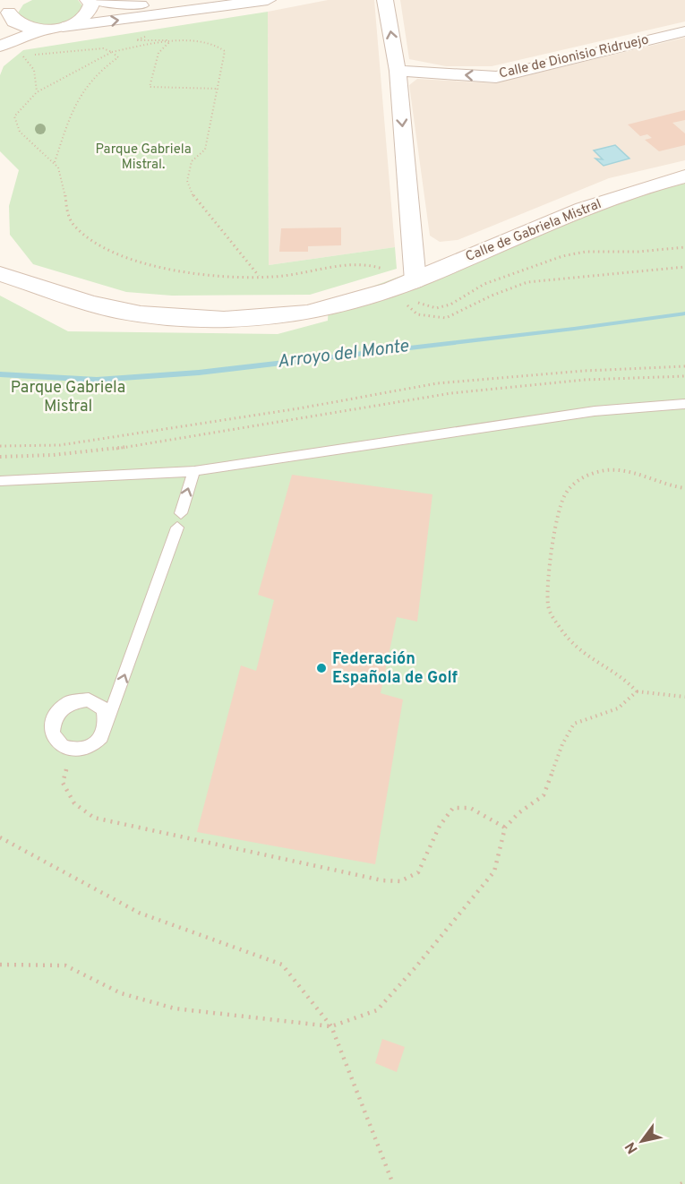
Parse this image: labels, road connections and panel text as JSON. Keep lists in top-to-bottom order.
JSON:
{
  "streets": {
    "street": ["Calle de Dionisio Ridruejo", "Calle de Gabriela Mistral"]
  },
  "one_way": ["Calle de Dionisio Ridruejo"],
  "water": ["Arroyo del Monte"],
  "parks": ["Parque Gabriela Mistral.", "Parque Gabriela Mistral"],
  "places": ["Federación Española de Golf"],
  "north": "bottom left"
}
